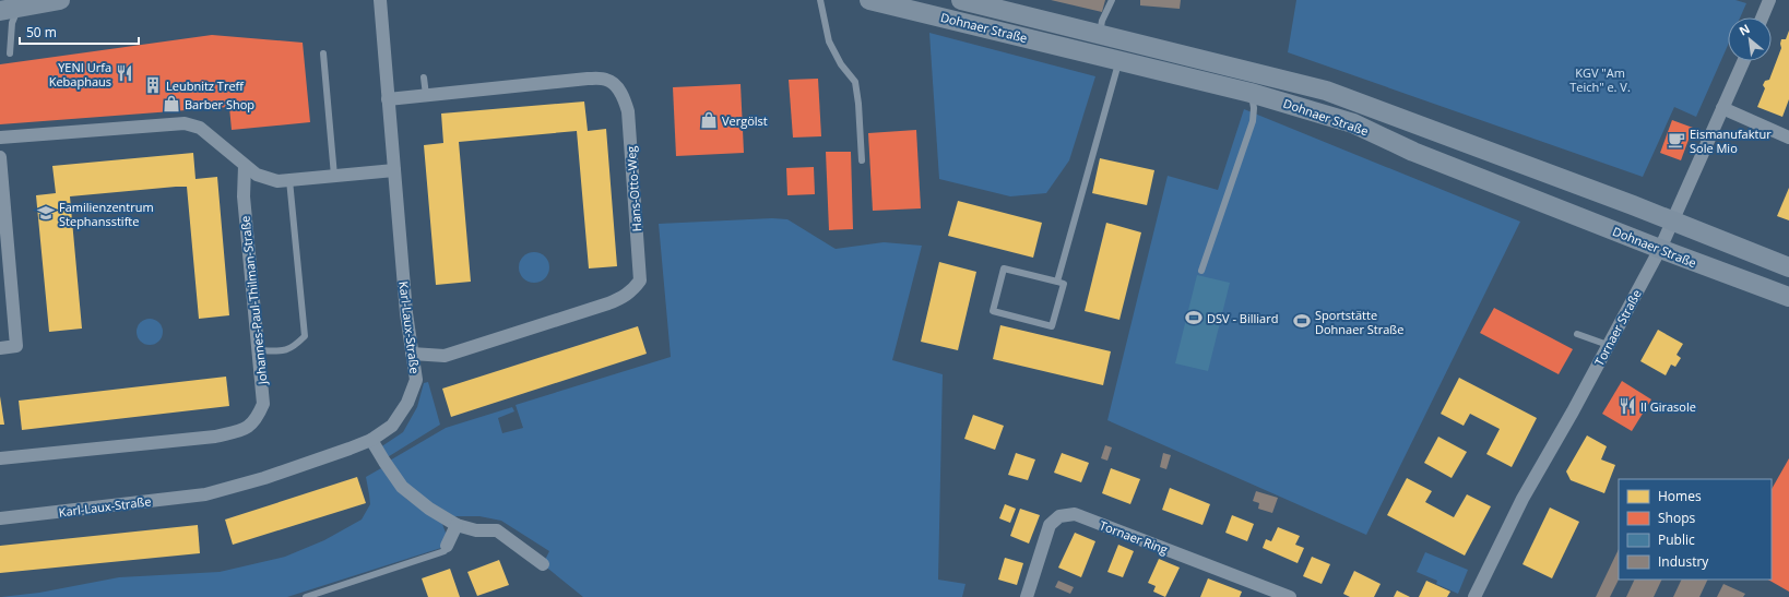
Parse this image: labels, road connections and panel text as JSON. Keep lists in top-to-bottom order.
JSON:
{
  "streets": {
    "main road": ["Dohnaer Straße"],
    "street": [
      "Hans-Otto-Weg",
      "Johannes-Paul-Thilman-Straße",
      "Karl-Laux-Straße",
      "Tornaer Straße",
      "Tornaer Ring"
    ]
  },
  "crossings": [
    ["Dohnaer Straße", "Tornaer Straße"],
    ["Hans-Otto-Weg", "Karl-Laux-Straße"]
  ],
  "parks": ["KGV \"Am Teich\" e. V."],
  "places": {
    "restaurant": ["YENI Urfa Kebaphaus", "Il Girasole"],
    "building": ["Leubnitz Treff"],
    "shop": ["Barber Shop", "Vergölst"],
    "cafe": ["Eismanufaktur Sole Mio"],
    "school or university": ["Familienzentrum Stephansstifte"],
    "sports": ["DSV - Billiard", "Sportstätte Dohnaer Straße"]
  },
  "legend": [
    "Homes",
    "Shops",
    "Public",
    "Industry"
  ],
  "scale_bar": "50 m",
  "north": "top left"
}
